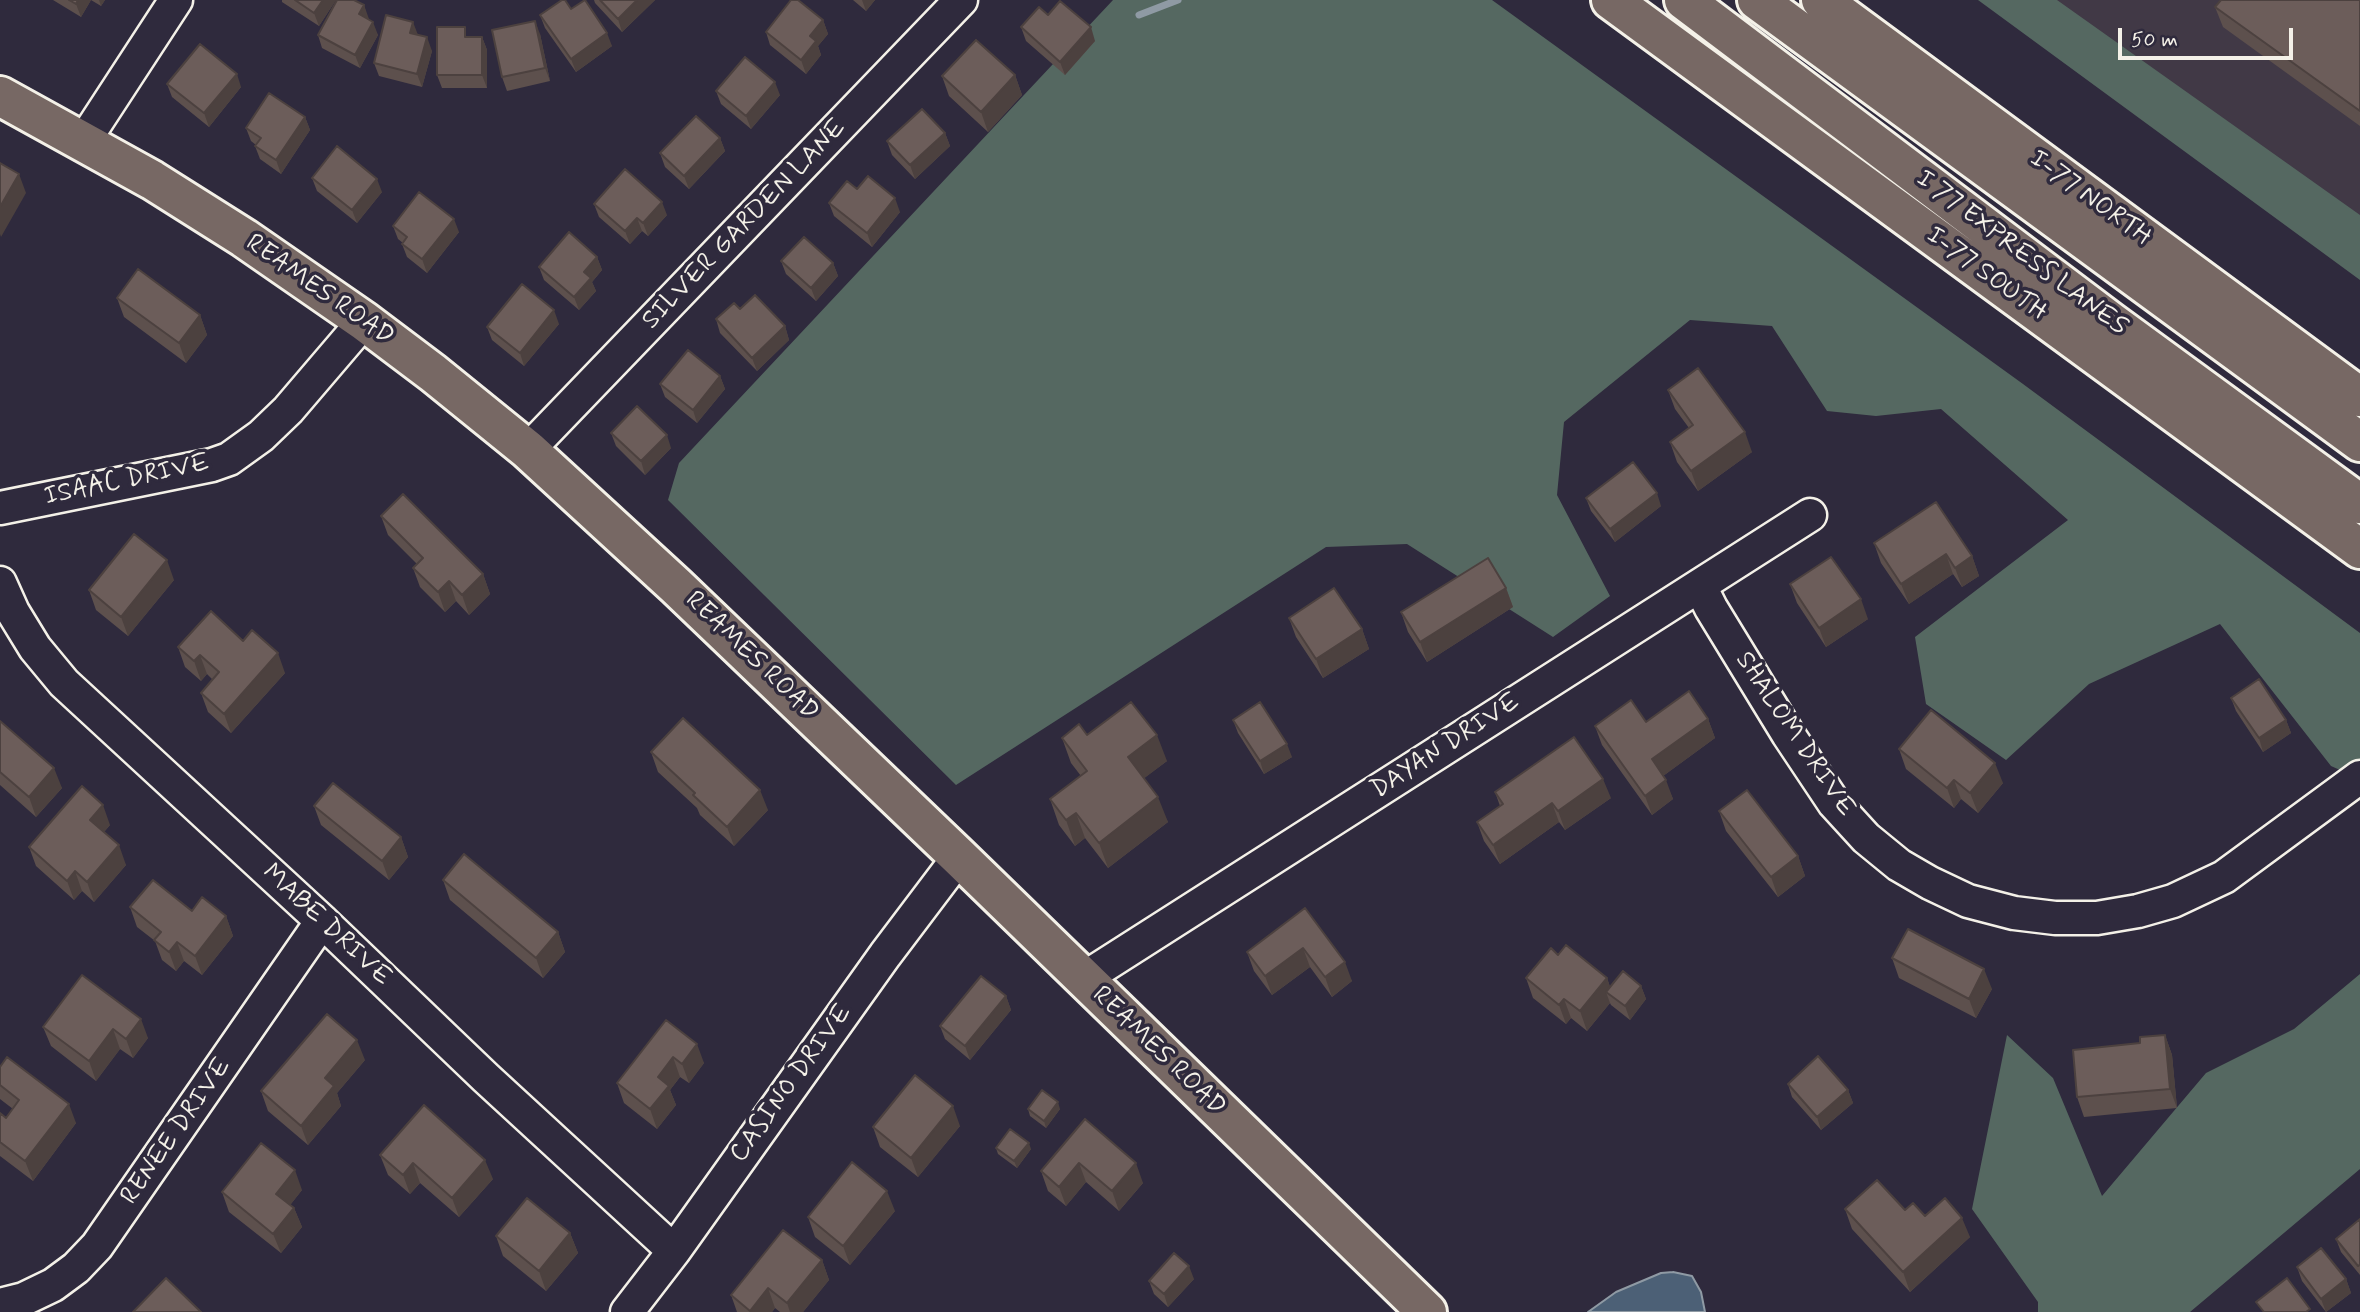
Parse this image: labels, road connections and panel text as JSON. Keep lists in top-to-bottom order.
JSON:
{
  "streets": {
    "main road": [
      "I-77 NORTH",
      "I 77 EXPRESS LANES",
      "I-77 SOUTH",
      "REAMES ROAD"
    ],
    "street": [
      "SILVER GARDEN LANE",
      "ISAAC DRIVE",
      "SHALOM DRIVE",
      "DAYAN DRIVE",
      "MABE DRIVE",
      "CASINO DRIVE",
      "RENEE DRIVE"
    ]
  },
  "crossings": [
    ["SILVER GARDEN LANE", "REAMES ROAD"],
    ["REAMES ROAD", "ISAAC DRIVE"],
    ["REAMES ROAD", "DAYAN DRIVE"],
    ["REAMES ROAD", "CASINO DRIVE"],
    ["SHALOM DRIVE", "DAYAN DRIVE"],
    ["MABE DRIVE", "CASINO DRIVE"],
    ["MABE DRIVE", "RENEE DRIVE"]
  ],
  "scale_bar": "50 m"
}
